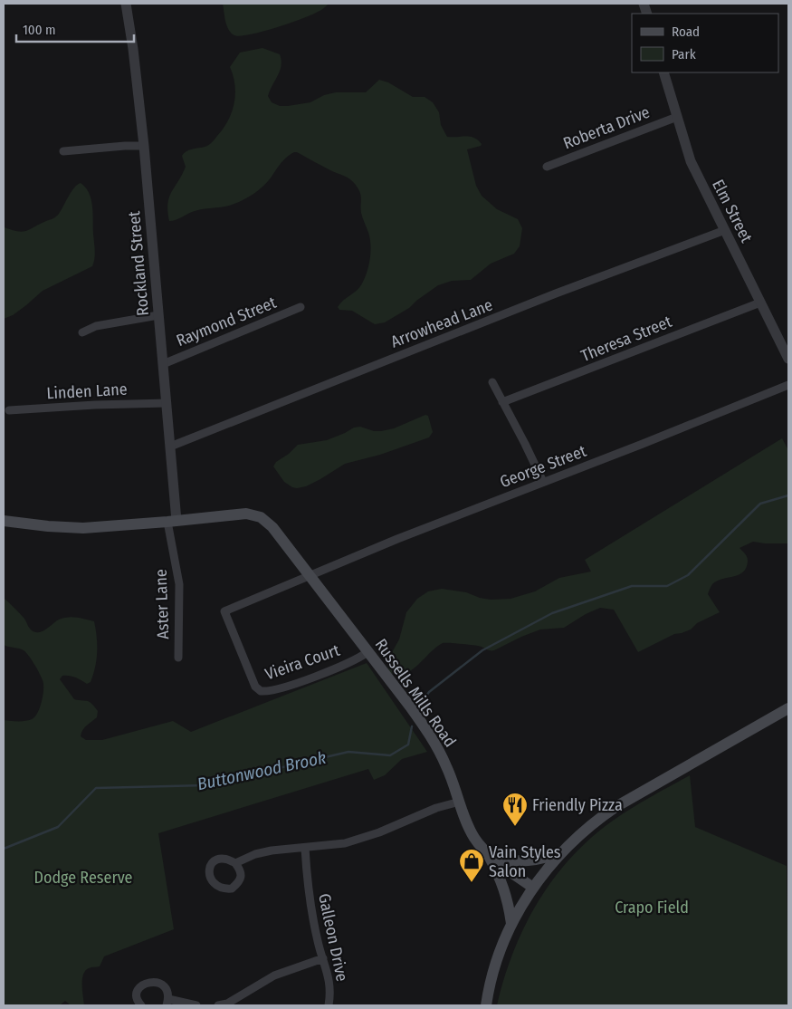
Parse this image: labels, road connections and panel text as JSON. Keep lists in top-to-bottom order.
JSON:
{
  "streets": {
    "main road": ["Russells Mills Road"],
    "street": [
      "Roberta Drive",
      "Elm Street",
      "Rockland Street",
      "Raymond Street",
      "Arrowhead Lane",
      "Theresa Street",
      "Linden Lane",
      "George Street",
      "Aster Lane",
      "Vieira Court",
      "Galleon Drive"
    ]
  },
  "crossings": [
    ["Roberta Drive", "Elm Street"],
    ["Elm Street", "Arrowhead Lane"],
    ["Elm Street", "Theresa Street"],
    ["Rockland Street", "Raymond Street"],
    ["Rockland Street", "Arrowhead Lane"],
    ["Rockland Street", "Linden Lane"],
    ["Rockland Street", "Aster Lane"],
    ["Rockland Street", "Russells Mills Road"],
    ["George Street", "Vieira Court"],
    ["George Street", "Russells Mills Road"],
    ["Aster Lane", "Russells Mills Road"],
    ["Vieira Court", "Russells Mills Road"]
  ],
  "water": ["Buttonwood Brook"],
  "parks": ["Dodge Reserve", "Crapo Field"],
  "places": {
    "restaurant": ["Friendly Pizza"],
    "shop": ["Vain Styles Salon"]
  },
  "legend": ["Road", "Park"],
  "scale_bar": "100 m"
}
